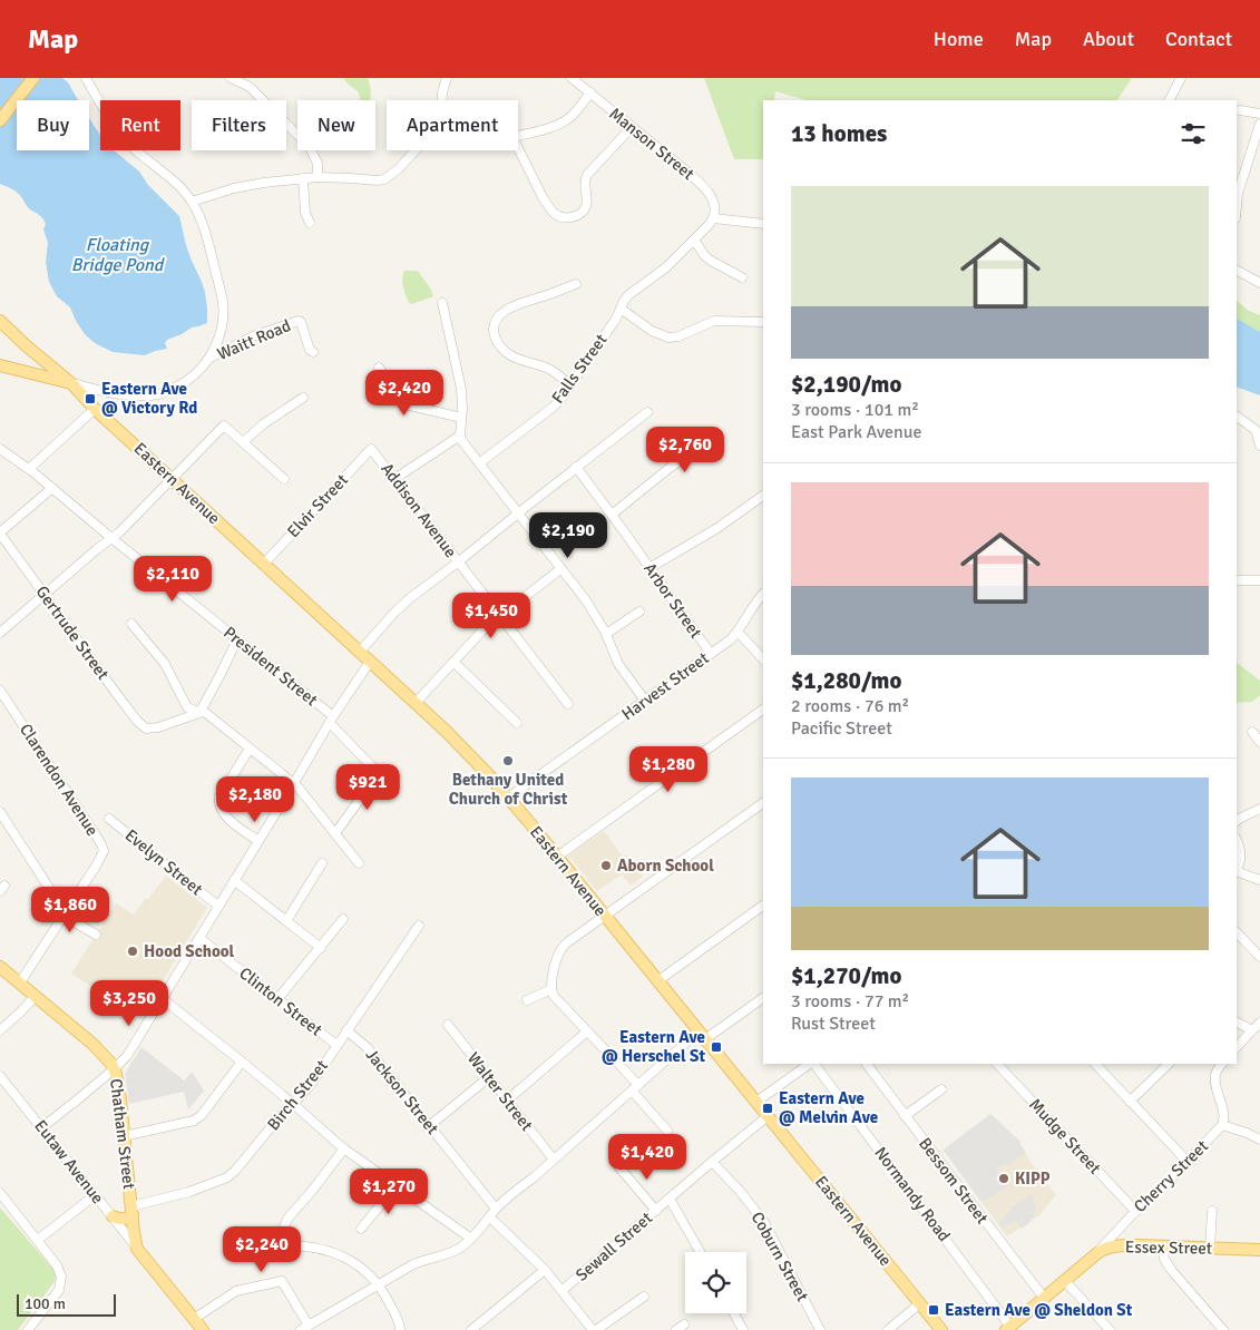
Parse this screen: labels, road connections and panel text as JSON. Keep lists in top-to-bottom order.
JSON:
{
  "streets": {
    "main road": ["Eastern Avenue", "Chatham Street", "Essex Street"],
    "street": [
      "Manson Street",
      "Waitt Road",
      "Falls Street",
      "Elvir Street",
      "Addison Avenue",
      "Arbor Street",
      "Gertrude Street",
      "President Street",
      "Harvest Street",
      "Clarendon Avenue",
      "Evelyn Street",
      "Clinton Street",
      "Jackson Street",
      "Walter Street",
      "Birch Street",
      "Mudge Street",
      "Eutaw Avenue",
      "Cherry Street",
      "Bessom Street",
      "Normandy Road",
      "Sewall Street",
      "Coburn Street"
    ]
  },
  "crossings": [
    ["Manson Street", "Falls Street"],
    ["Eastern Avenue", "Elvir Street"],
    ["Eastern Avenue", "Harvest Street"],
    ["Eastern Avenue", "Sewall Street"],
    ["Elvir Street", "Addison Avenue"],
    ["Arbor Street", "Harvest Street"],
    ["Clarendon Avenue", "Chatham Street"],
    ["Clinton Street", "Birch Street"],
    ["Jackson Street", "Birch Street"],
    ["Birch Street", "Chatham Street"],
    ["Chatham Street", "Eutaw Avenue"],
    ["Mudge Street", "Cherry Street"],
    ["Cherry Street", "Essex Street"],
    ["Bessom Street", "Essex Street"],
    ["Normandy Road", "Essex Street"],
    ["Sewall Street", "Coburn Street"]
  ],
  "water": ["Floating Bridge Pond"],
  "places": {
    "transit": [
      "Eastern Ave @ Victory Rd",
      "Eastern Ave @ Herschel St",
      "Eastern Ave @ Melvin Ave",
      "Eastern Ave @ Sheldon St"
    ],
    "other": [
      "Bethany United Church of Christ",
      "Aborn School",
      "Hood School",
      "KIPP"
    ]
  },
  "scale_bar": "100 m",
  "page": {
    "header": "Map",
    "nav": [
      "Home",
      "Map",
      "About",
      "Contact"
    ],
    "chip": [
      "Buy",
      "Rent",
      "Filters",
      "New",
      "Apartment"
    ],
    "heading": "13 homes",
    "list": [
      {
        "name": "$2,190/mo",
        "note": "3 rooms · 101 m² · East Park Avenue"
      },
      {
        "name": "$1,280/mo",
        "note": "2 rooms · 76 m² · Pacific Street"
      },
      {
        "name": "$1,270/mo",
        "note": "3 rooms · 77 m² · Rust Street"
      }
    ],
    "price": [
      "$2,420",
      "$2,760",
      "$2,190",
      "$2,110",
      "$1,450",
      "$1,280",
      "$921",
      "$2,180",
      "$1,860",
      "$3,250",
      "$1,420",
      "$1,270",
      "$2,240"
    ],
    "scale": "100 m"
  }
}
